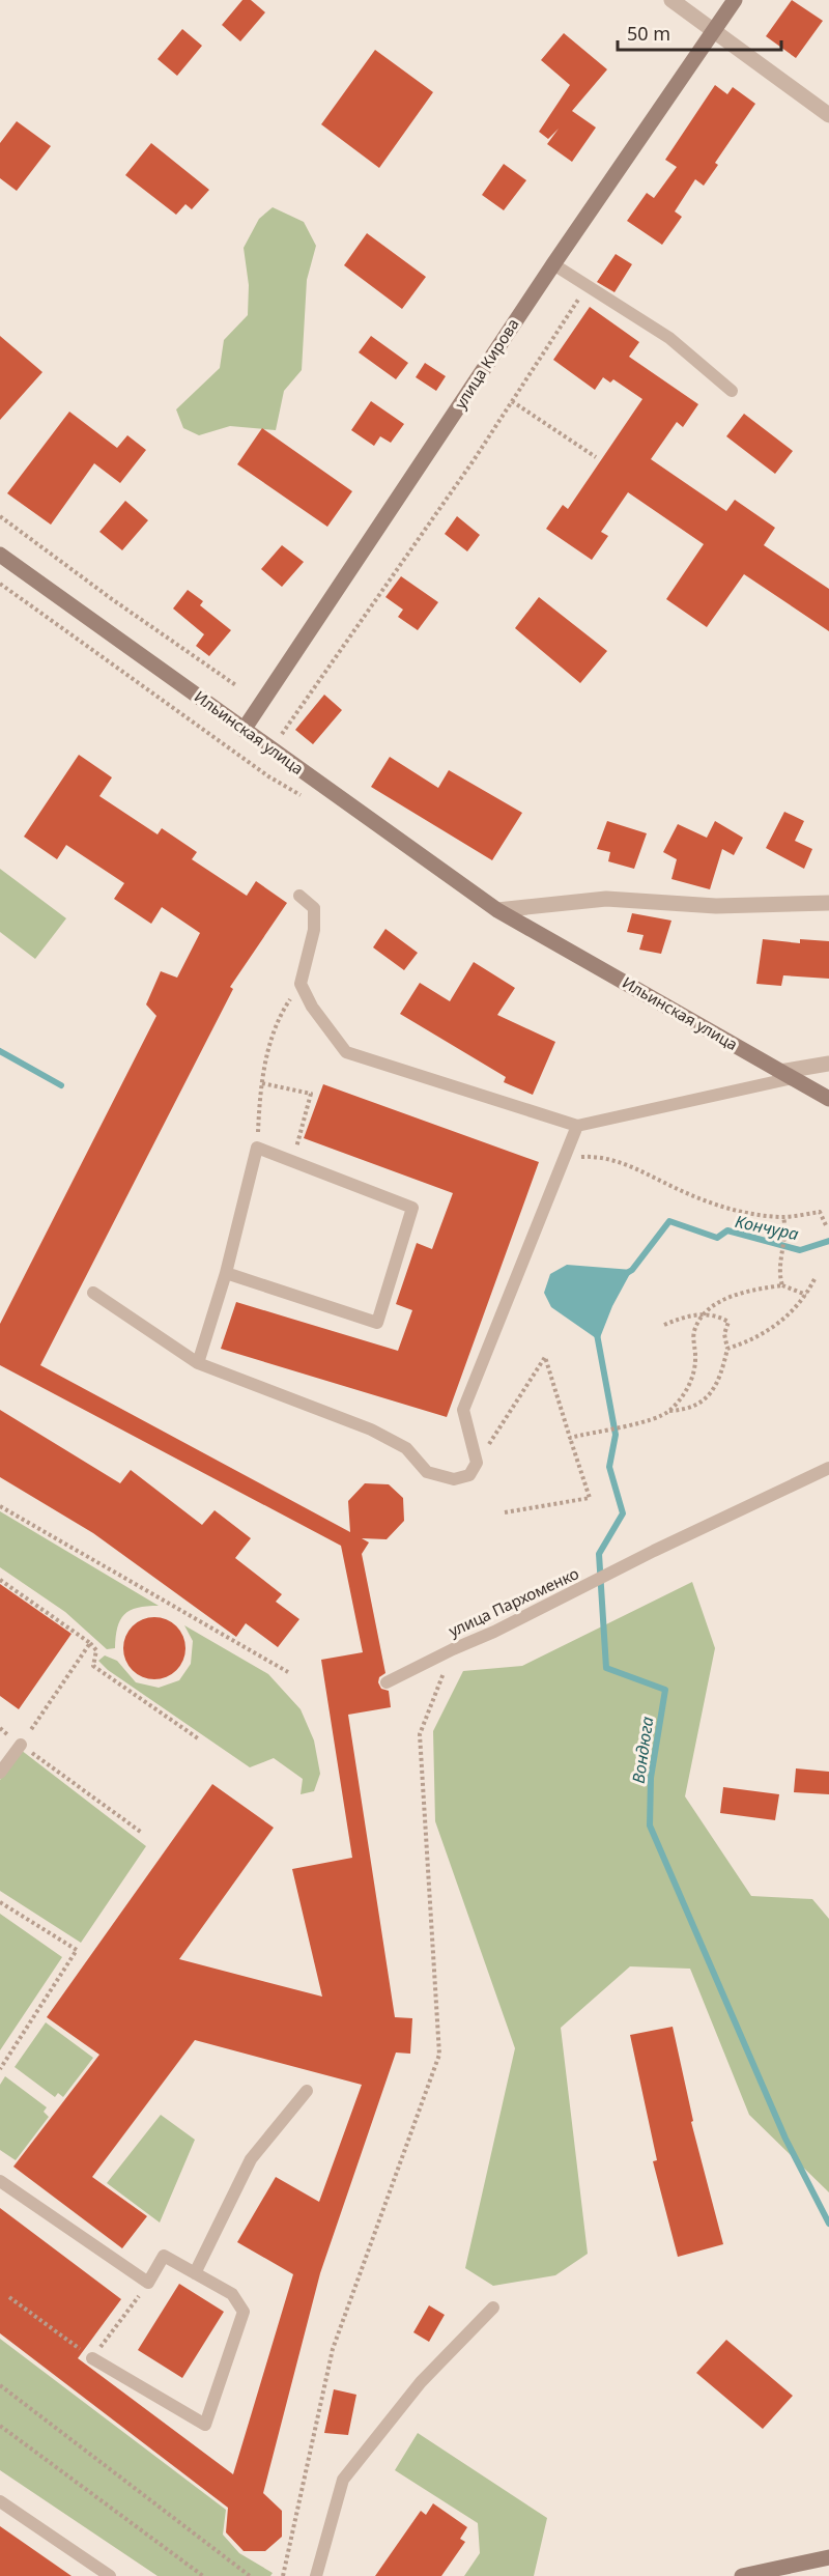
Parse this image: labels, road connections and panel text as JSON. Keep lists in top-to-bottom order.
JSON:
{
  "streets": {
    "main road": ["улица Кирова", "Ильинская улица"],
    "lane": ["улица Пархоменко"]
  },
  "crossings": [
    ["улица Кирова", "Ильинская улица"]
  ],
  "water": ["Кончура", "Вондюга"],
  "scale_bar": "50 m"
}
